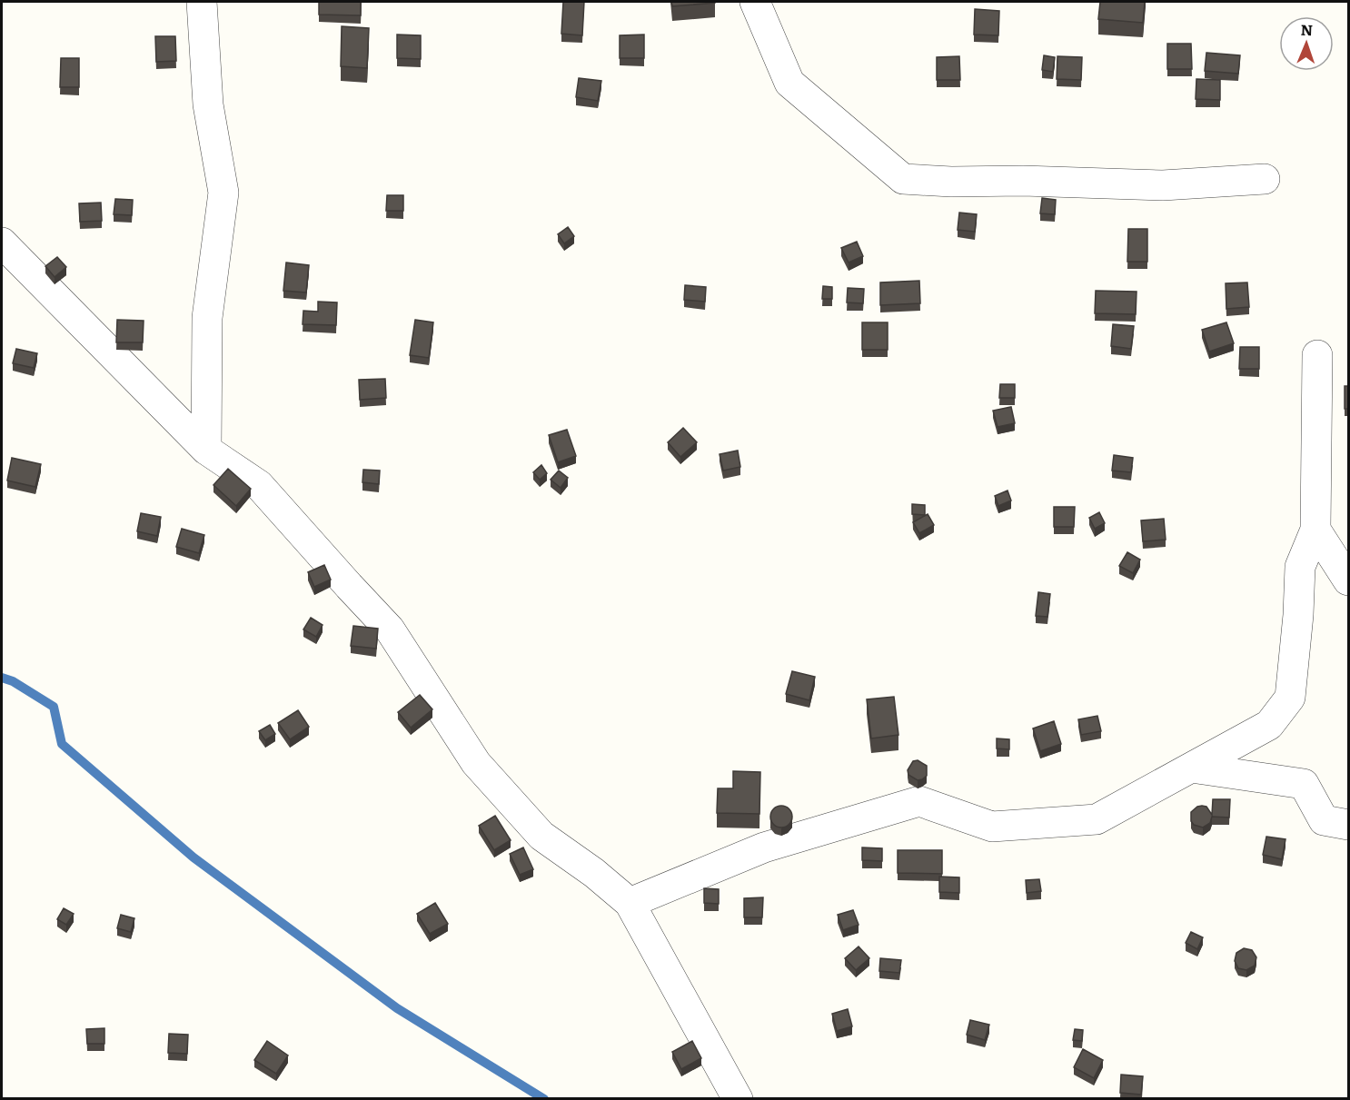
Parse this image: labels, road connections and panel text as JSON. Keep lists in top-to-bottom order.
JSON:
{
  "north": "top"
}
